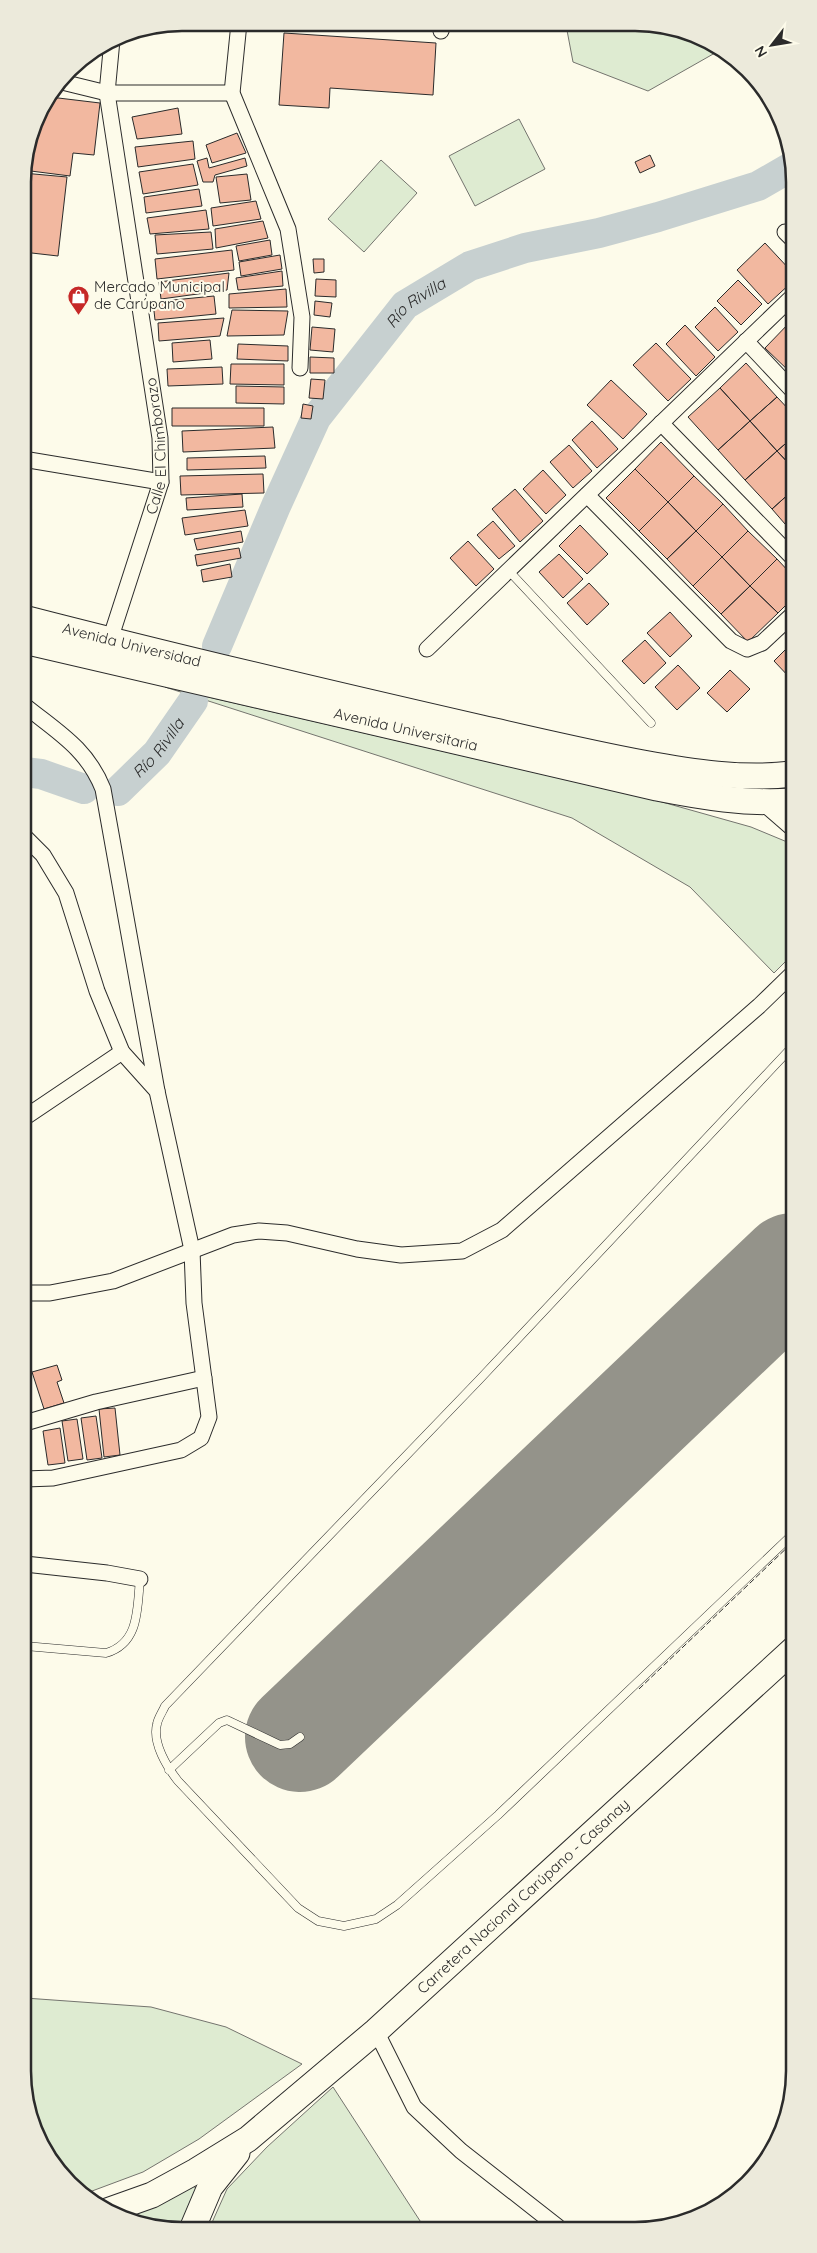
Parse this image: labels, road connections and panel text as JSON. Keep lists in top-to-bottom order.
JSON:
{
  "streets": {
    "highway": ["Avenida Universidad", "Avenida Universitaria", "Carretera Nacional Carúpano - Casanay"],
    "street": ["Calle El Chimborazo"]
  },
  "crossings": [
    ["Calle El Chimborazo", "Avenida Universidad"],
    ["Calle El Chimborazo", "Avenida Universitaria"],
    ["Avenida Universidad", "Avenida Universitaria"]
  ],
  "water": ["Río Rivilla"],
  "places": {
    "shop": ["Mercado Municipal de Carúpano"]
  },
  "north": "bottom left"
}
